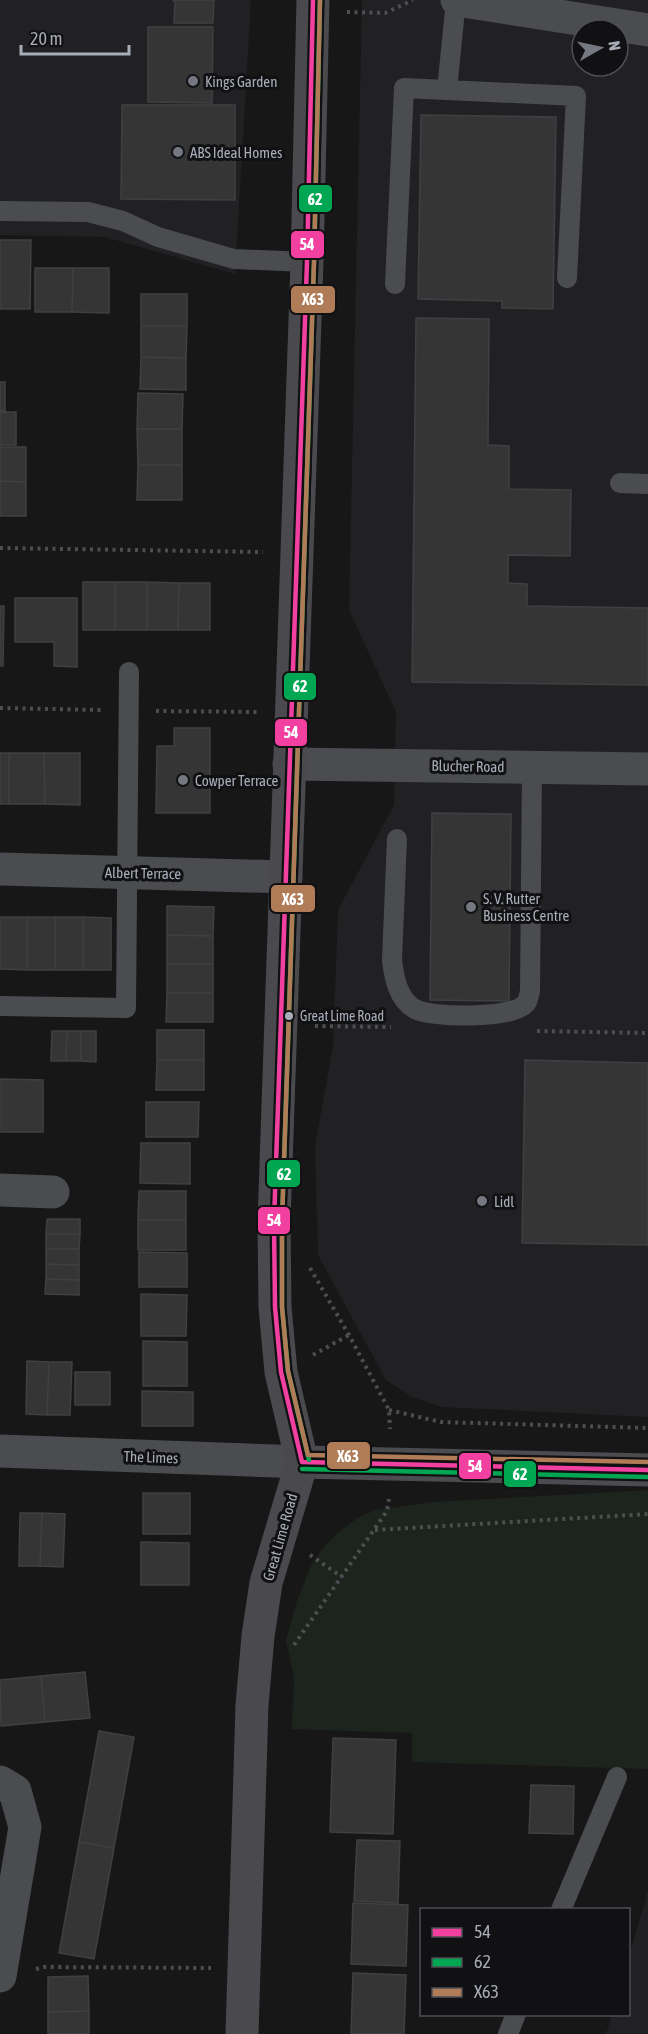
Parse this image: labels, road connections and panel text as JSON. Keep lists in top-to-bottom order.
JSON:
{
  "streets": {
    "main road": ["Great Lime Road"],
    "street": ["Blucher Road", "Albert Terrace", "The Limes"]
  },
  "crossings": [
    ["Blucher Road", "Great Lime Road"],
    ["Albert Terrace", "Great Lime Road"],
    ["The Limes", "Great Lime Road"]
  ],
  "places": [
    "Kings Garden",
    "ABS Ideal Homes",
    "Cowper Terrace",
    "S. V. Rutter Business Centre",
    "Great Lime Road",
    "Lidl"
  ],
  "lines": ["transit line 54", "transit line 62", "transit line X63"],
  "legend": ["54", "62", "X63"],
  "scale_bar": "20 m",
  "north": "right"
}
